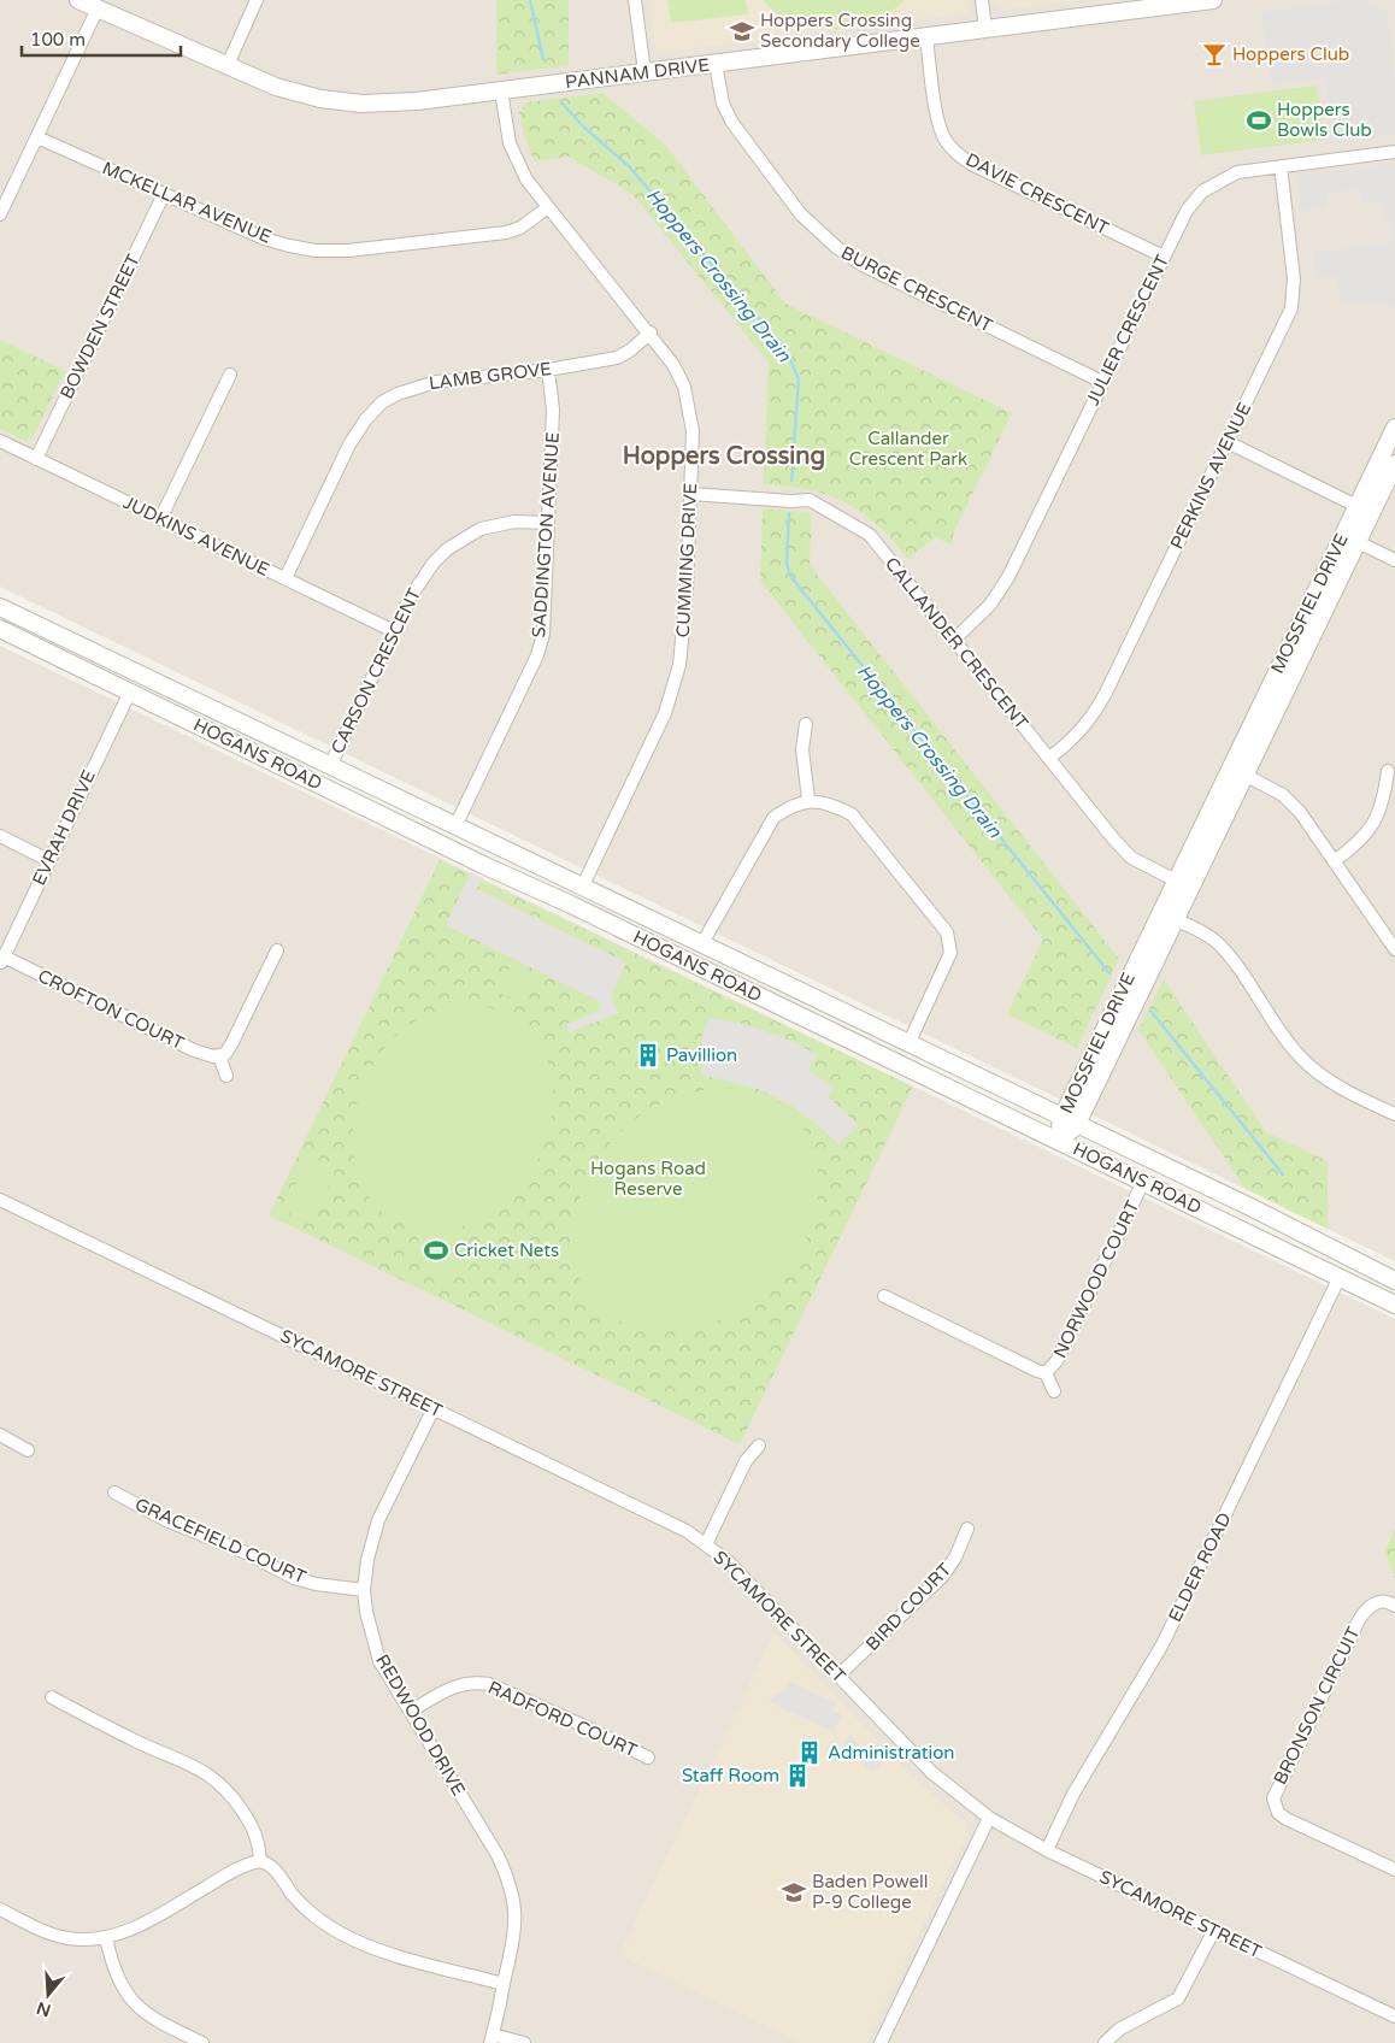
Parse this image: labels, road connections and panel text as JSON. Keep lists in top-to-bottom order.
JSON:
{
  "streets": {
    "street": [
      "PANNAM DRIVE",
      "DAVIE CRESCENT",
      "MCKELLAR AVENUE",
      "BURGE CRESCENT",
      "BOWDEN STREET",
      "JULIER CRESCENT",
      "LAMB GROVE",
      "PERKINS AVENUE",
      "SADDINGTON AVENUE",
      "JUDKINS AVENUE",
      "CUMMING DRIVE",
      "MOSSFIEL DRIVE",
      "CALLANDER CRESCENT",
      "CARSON CRESCENT",
      "HOGANS ROAD",
      "EVRAH DRIVE",
      "CROFTON COURT",
      "NORWOOD COURT",
      "SYCAMORE STREET",
      "GRACEFIELD COURT",
      "ELDER ROAD",
      "BIRD COURT",
      "BRONSON CIRCUIT",
      "RADFORD COURT",
      "REDWOOD DRIVE"
    ]
  },
  "crossings": [
    ["PANNAM DRIVE", "DAVIE CRESCENT"],
    ["PANNAM DRIVE", "BURGE CRESCENT"],
    ["PANNAM DRIVE", "CUMMING DRIVE"],
    ["DAVIE CRESCENT", "JULIER CRESCENT"],
    ["MCKELLAR AVENUE", "BOWDEN STREET"],
    ["MCKELLAR AVENUE", "CUMMING DRIVE"],
    ["BURGE CRESCENT", "JULIER CRESCENT"],
    ["BOWDEN STREET", "JUDKINS AVENUE"],
    ["JULIER CRESCENT", "PERKINS AVENUE"],
    ["JULIER CRESCENT", "CALLANDER CRESCENT"],
    ["LAMB GROVE", "SADDINGTON AVENUE"],
    ["LAMB GROVE", "JUDKINS AVENUE"],
    ["LAMB GROVE", "CUMMING DRIVE"],
    ["PERKINS AVENUE", "CALLANDER CRESCENT"],
    ["SADDINGTON AVENUE", "CARSON CRESCENT"],
    ["SADDINGTON AVENUE", "HOGANS ROAD"],
    ["JUDKINS AVENUE", "CARSON CRESCENT"],
    ["CUMMING DRIVE", "CALLANDER CRESCENT"],
    ["CUMMING DRIVE", "HOGANS ROAD"],
    ["MOSSFIEL DRIVE", "CALLANDER CRESCENT"],
    ["MOSSFIEL DRIVE", "HOGANS ROAD"],
    ["CARSON CRESCENT", "HOGANS ROAD"],
    ["HOGANS ROAD", "EVRAH DRIVE"],
    ["HOGANS ROAD", "NORWOOD COURT"],
    ["HOGANS ROAD", "ELDER ROAD"],
    ["EVRAH DRIVE", "CROFTON COURT"],
    ["SYCAMORE STREET", "ELDER ROAD"],
    ["SYCAMORE STREET", "BIRD COURT"],
    ["SYCAMORE STREET", "REDWOOD DRIVE"],
    ["GRACEFIELD COURT", "REDWOOD DRIVE"],
    ["RADFORD COURT", "REDWOOD DRIVE"]
  ],
  "districts": ["Hoppers Crossing"],
  "water": ["Hoppers Crossing Drain"],
  "parks": ["Callander Crescent Park", "Hogans Road Reserve"],
  "places": {
    "school or university": ["Hoppers Crossing Secondary College", "Baden Powell P-9 College"],
    "bar": ["Hoppers Club"],
    "sports": ["Hoppers Bowls Club", "Cricket Nets"],
    "building": ["Pavillion", "Administration", "Staff Room"]
  },
  "scale_bar": "100 m",
  "north": "bottom"
}
